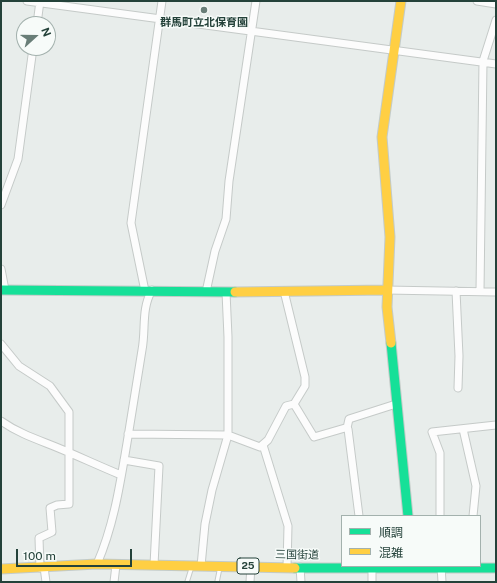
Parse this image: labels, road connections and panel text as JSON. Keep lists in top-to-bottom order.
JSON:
{
  "streets": {
    "street": ["三国街道", "25"]
  },
  "places": ["群馬町立北保育園"],
  "legend": ["順調", "混雑"],
  "scale_bar": "100 m",
  "north": "right"
}
